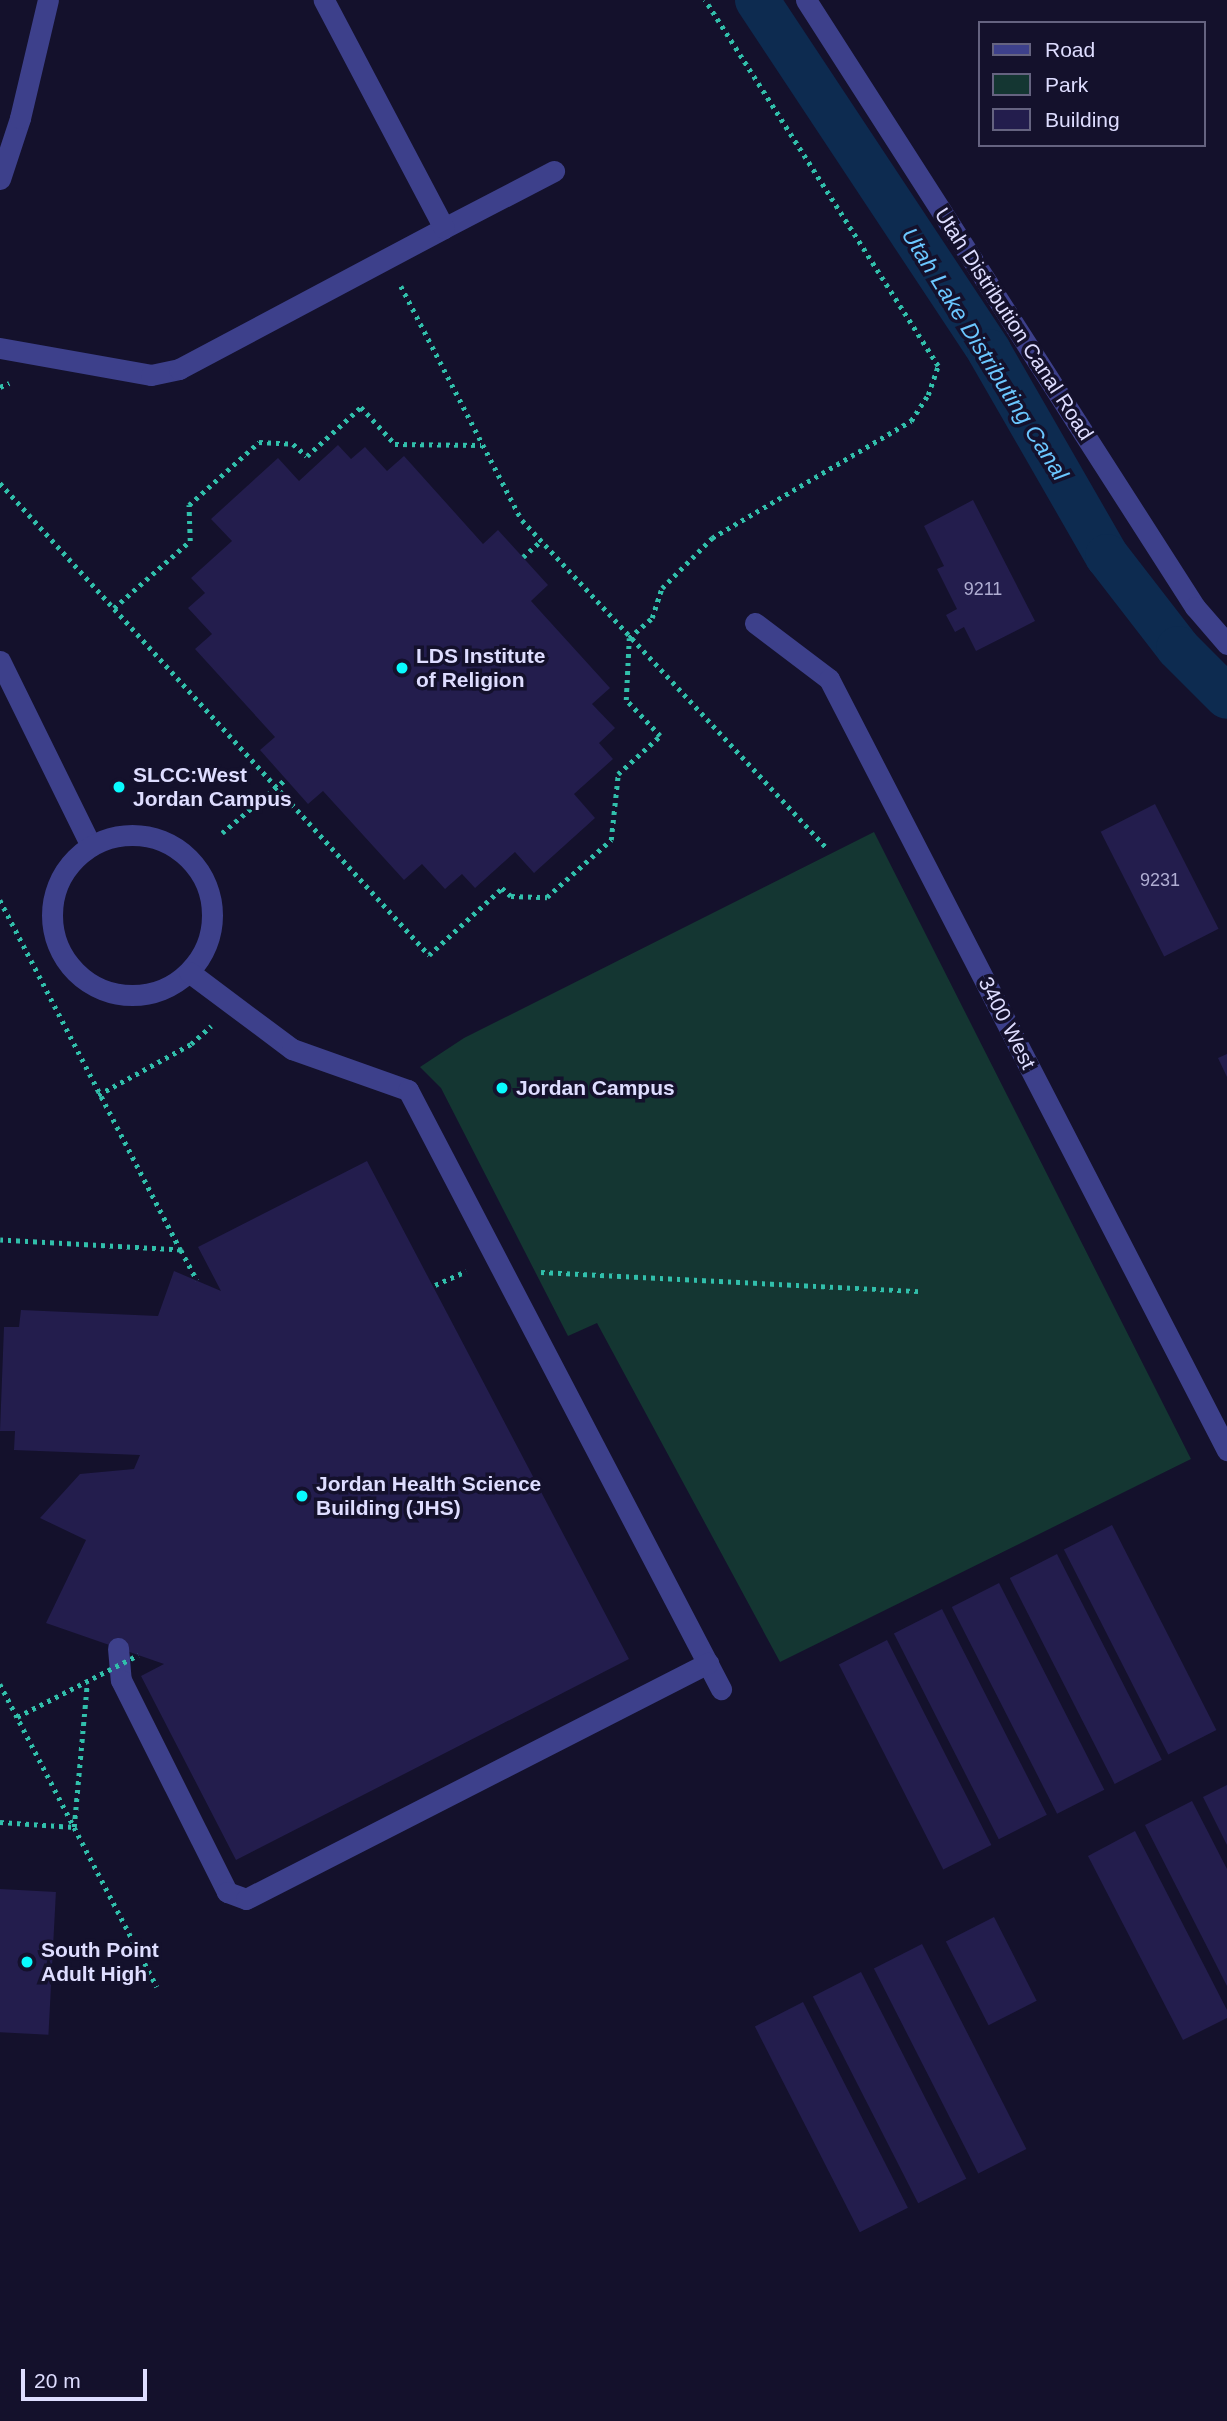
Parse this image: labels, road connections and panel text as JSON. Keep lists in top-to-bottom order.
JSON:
{
  "streets": {
    "street": ["Utah Distribution Canal Road", "3400 West"]
  },
  "water": ["Utah Lake Distributing Canal"],
  "places": [
    "LDS Institute of Religion",
    "SLCC:West Jordan Campus",
    "Jordan Campus",
    "Jordan Health Science Building (JHS)",
    "South Point Adult High"
  ],
  "house_numbers": ["9211", "9231"],
  "legend": ["Road", "Park", "Building"],
  "scale_bar": "20 m"
}
